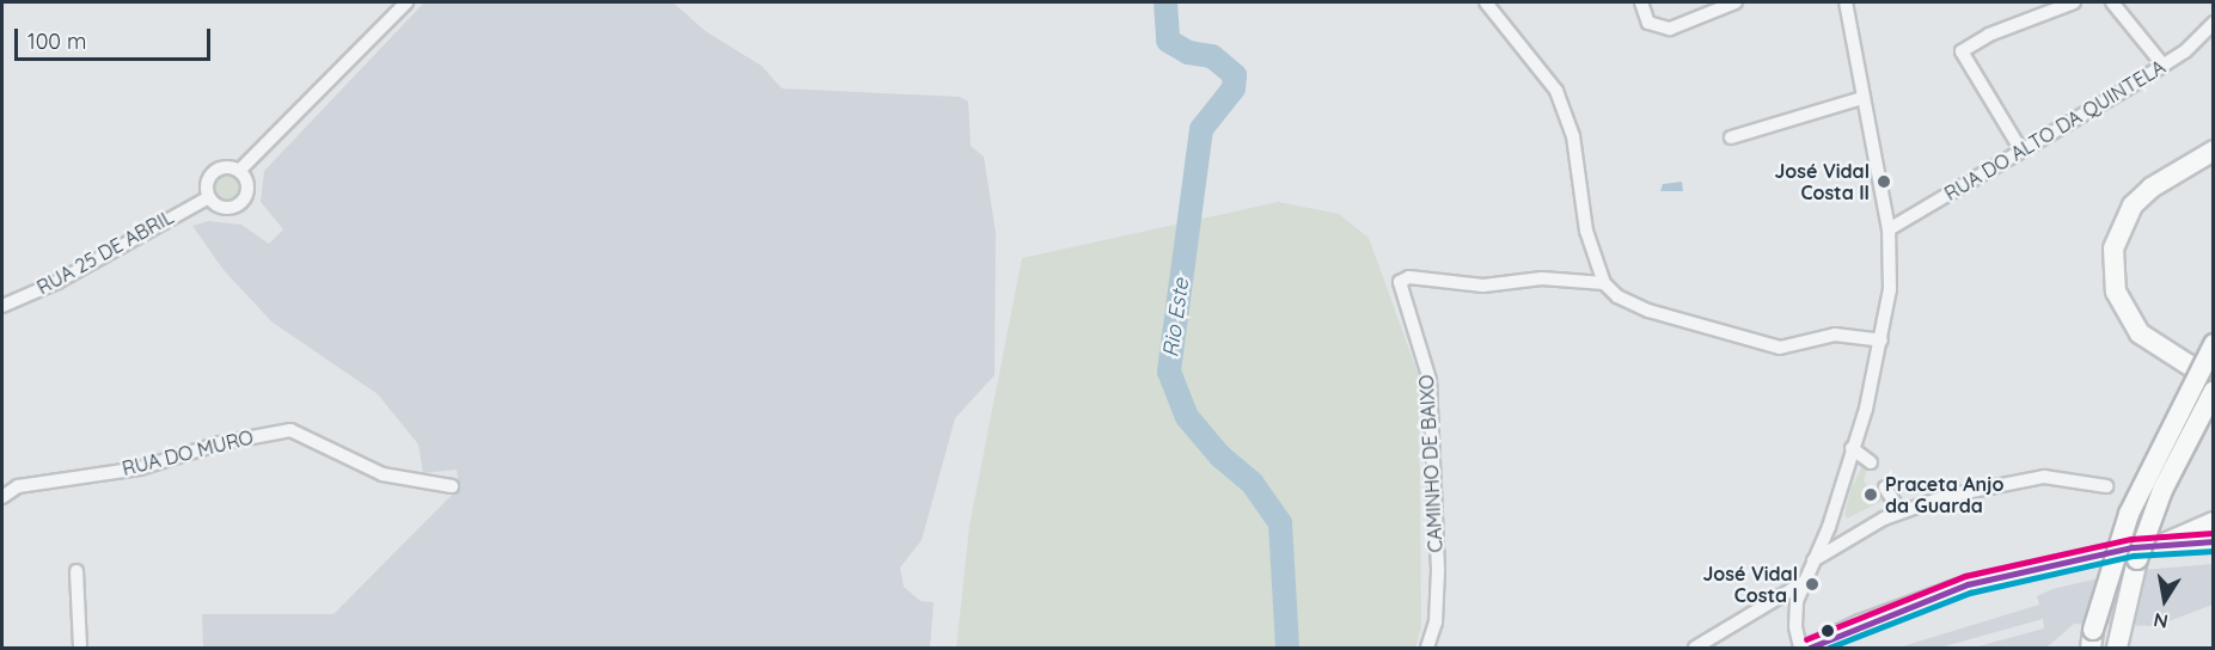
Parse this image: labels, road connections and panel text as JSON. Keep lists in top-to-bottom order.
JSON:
{
  "streets": {
    "street": [
      "RUA DO ALTO DA QUINTELA",
      "RUA 25 DE ABRIL",
      "RUA DO MURO",
      "CAMINHO DE BAIXO"
    ]
  },
  "water": ["Rio Este"],
  "places": ["José Vidal Costa II", "Praceta Anjo da Guarda", "José Vidal Costa I"],
  "scale_bar": "100 m",
  "north": "bottom"
}
